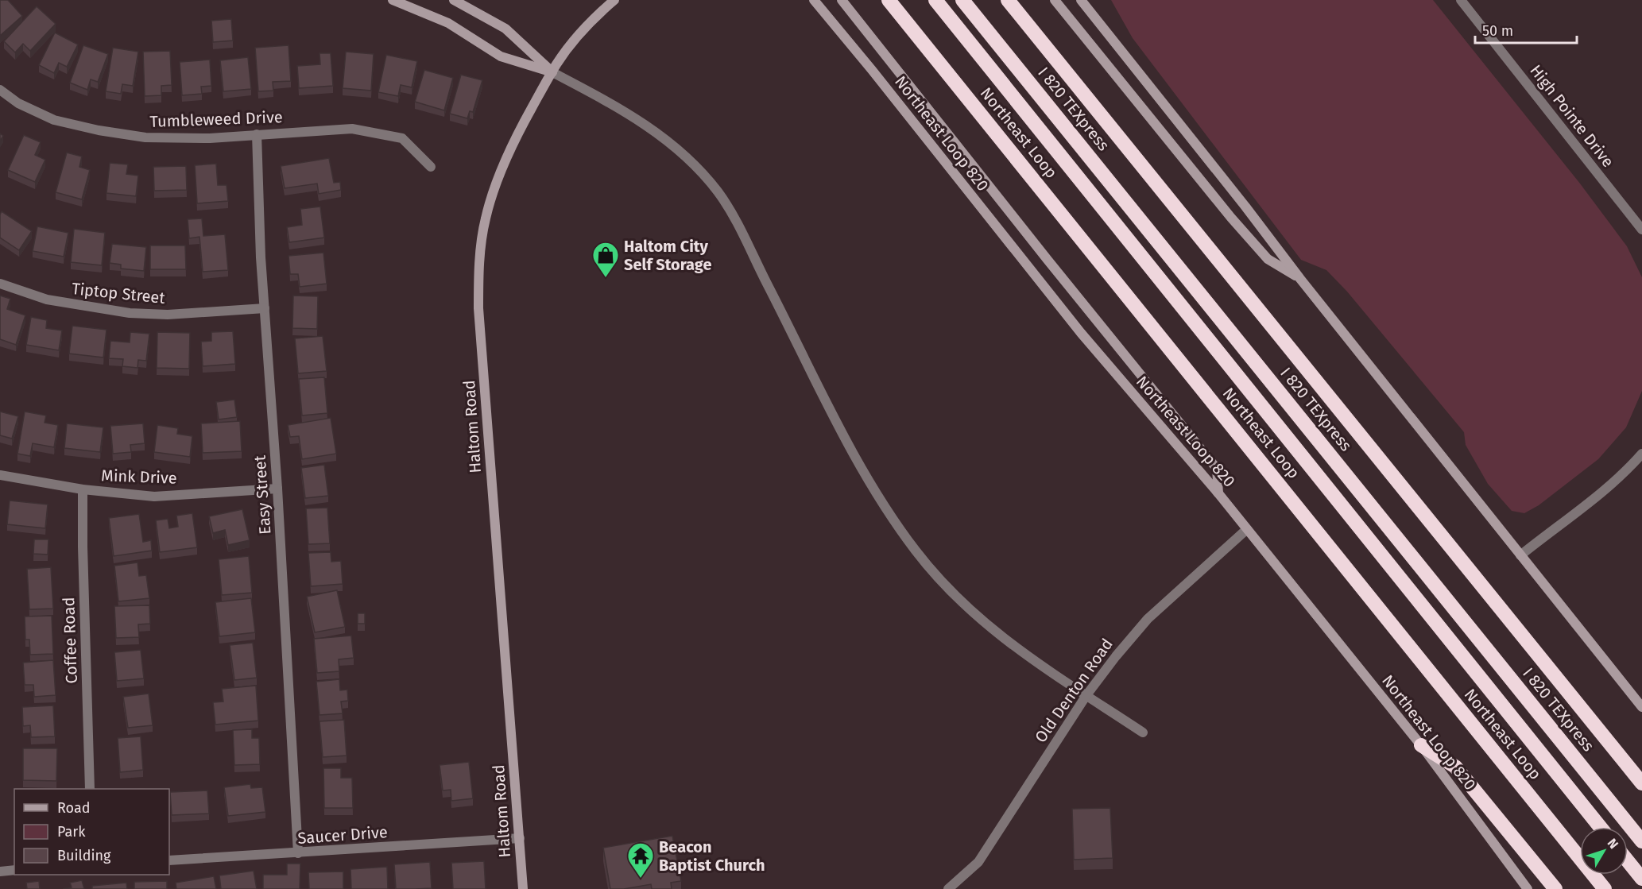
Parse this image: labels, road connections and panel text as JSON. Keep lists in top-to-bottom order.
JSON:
{
  "streets": {
    "highway": ["I 820 TEXpress", "Northeast Loop"],
    "main road": ["Northeast Loop 820", "Haltom Road"],
    "street": [
      "High Pointe Drive",
      "Tumbleweed Drive",
      "Tiptop Street",
      "Mink Drive",
      "Easy Street",
      "Coffee Road",
      "Old Denton Road",
      "Saucer Drive"
    ]
  },
  "crossings": [
    ["Tumbleweed Drive", "Easy Street"],
    ["Northeast Loop 820", "Old Denton Road"],
    ["Tiptop Street", "Easy Street"],
    ["Haltom Road", "Saucer Drive"],
    ["Mink Drive", "Easy Street"],
    ["Mink Drive", "Coffee Road"],
    ["Easy Street", "Saucer Drive"]
  ],
  "places": {
    "shop": ["Haltom City Self Storage"],
    "temple": ["Beacon Baptist Church"]
  },
  "legend": ["Road", "Park", "Building"],
  "scale_bar": "50 m",
  "north": "top right"
}
